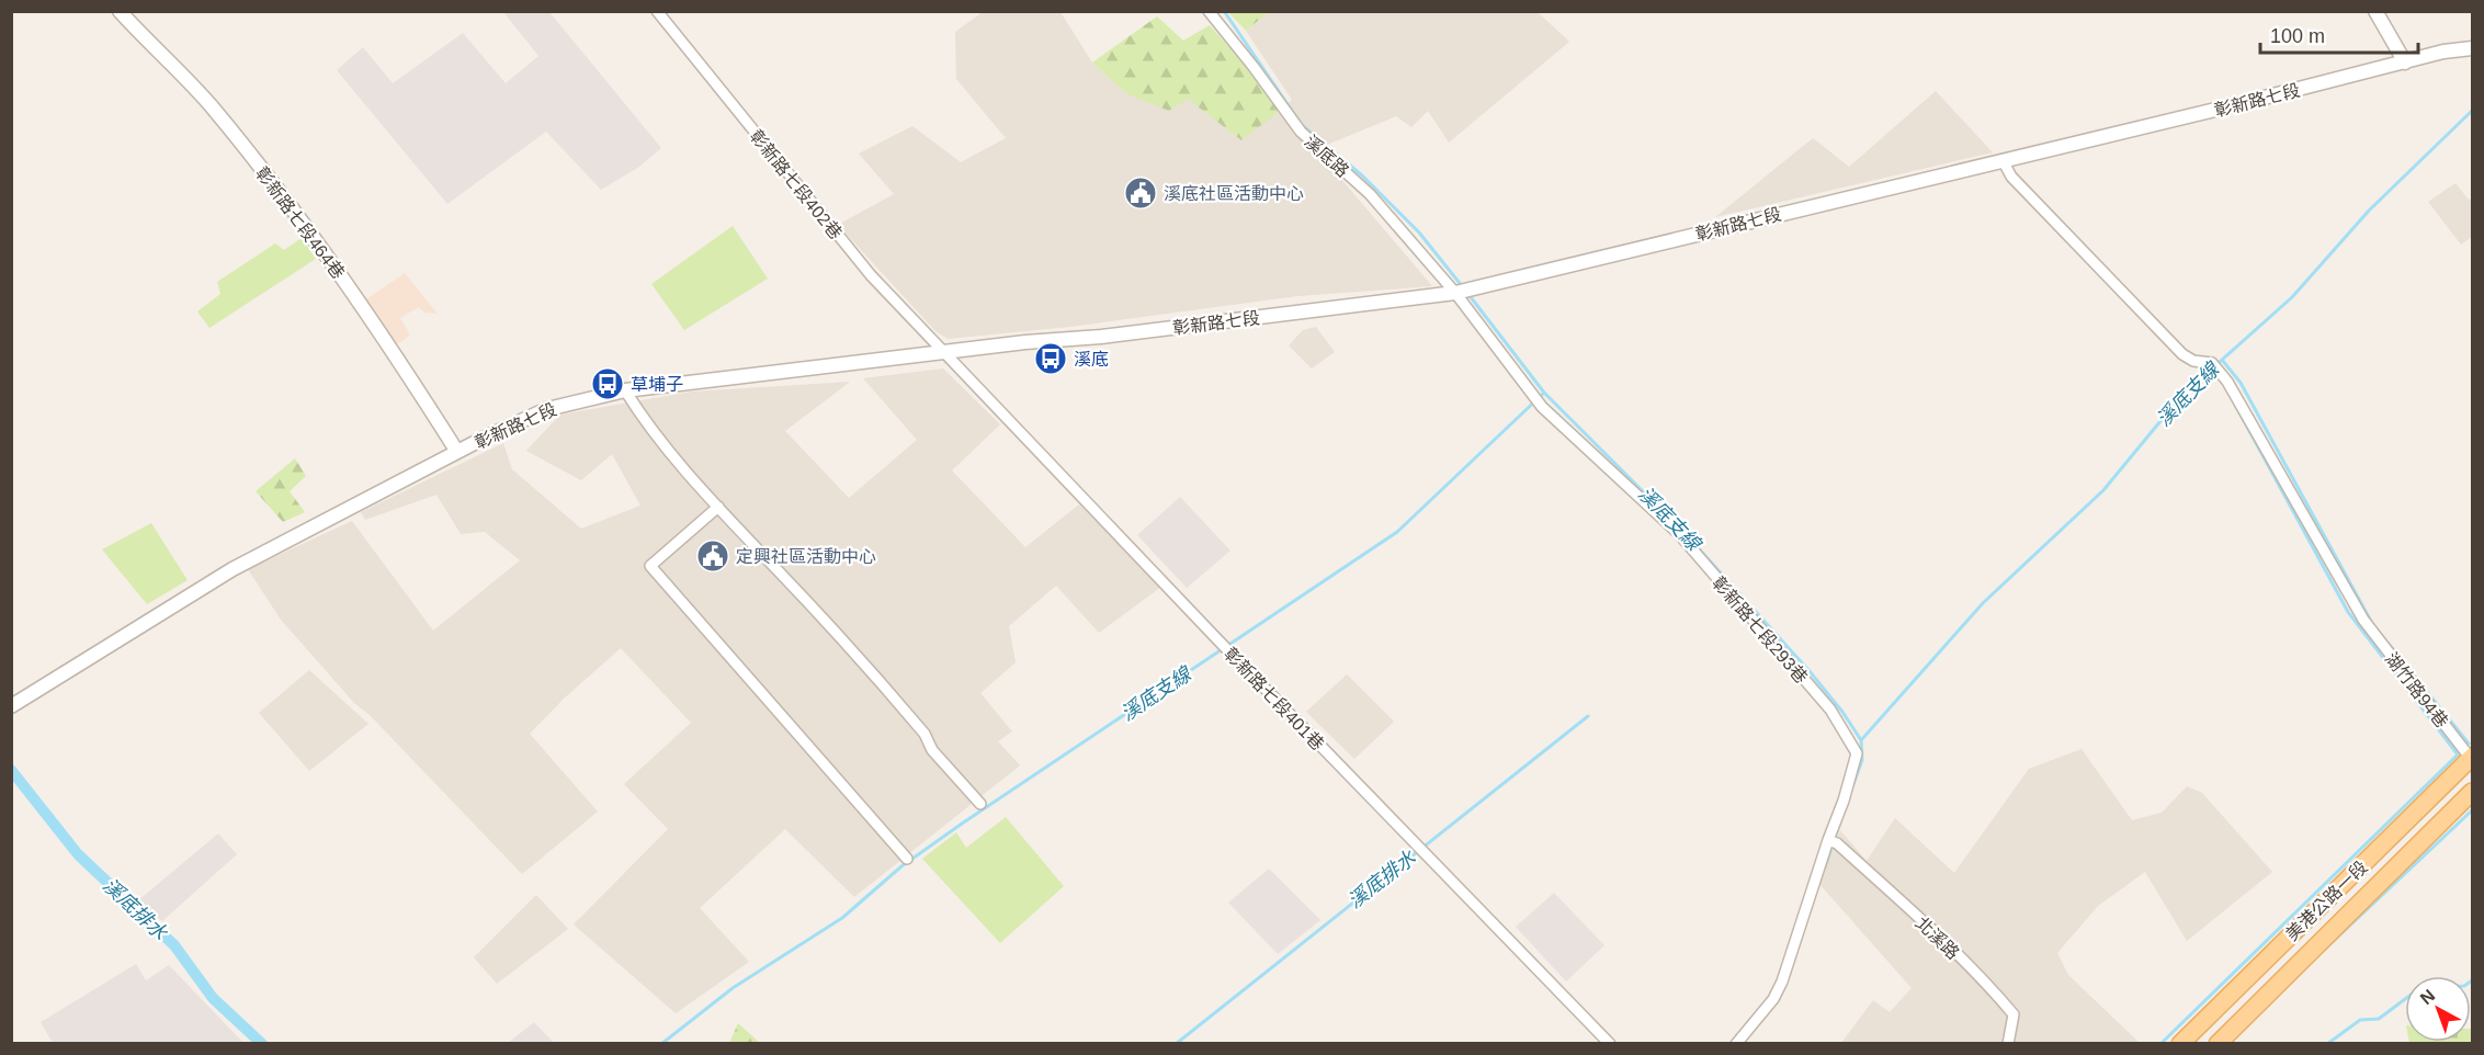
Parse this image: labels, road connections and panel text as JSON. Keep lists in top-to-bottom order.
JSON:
{
  "streets": {
    "main road": ["美港公路一段"],
    "street": [
      "彰新路七段",
      "溪底路",
      "彰新路七段402巷",
      "彰新路七段464巷",
      "彰新路七段293巷",
      "湖竹路94巷",
      "彰新路七段401巷",
      "北溪路"
    ]
  },
  "crossings": [
    ["彰新路七段", "溪底路"],
    ["彰新路七段", "彰新路七段402巷"],
    ["彰新路七段", "彰新路七段464巷"],
    ["彰新路七段", "彰新路七段293巷"],
    ["彰新路七段", "湖竹路94巷"],
    ["彰新路七段", "彰新路七段401巷"],
    ["溪底路", "彰新路七段293巷"],
    ["彰新路七段402巷", "彰新路七段401巷"],
    ["彰新路七段293巷", "北溪路"],
    ["湖竹路94巷", "美港公路一段"]
  ],
  "water": ["溪底支線", "溪底排水"],
  "places": {
    "public building": ["溪底社區活動中心", "定興社區活動中心"],
    "bus stop": ["溪底", "草埔子"]
  },
  "scale_bar": "100 m",
  "north": "top left"
}
